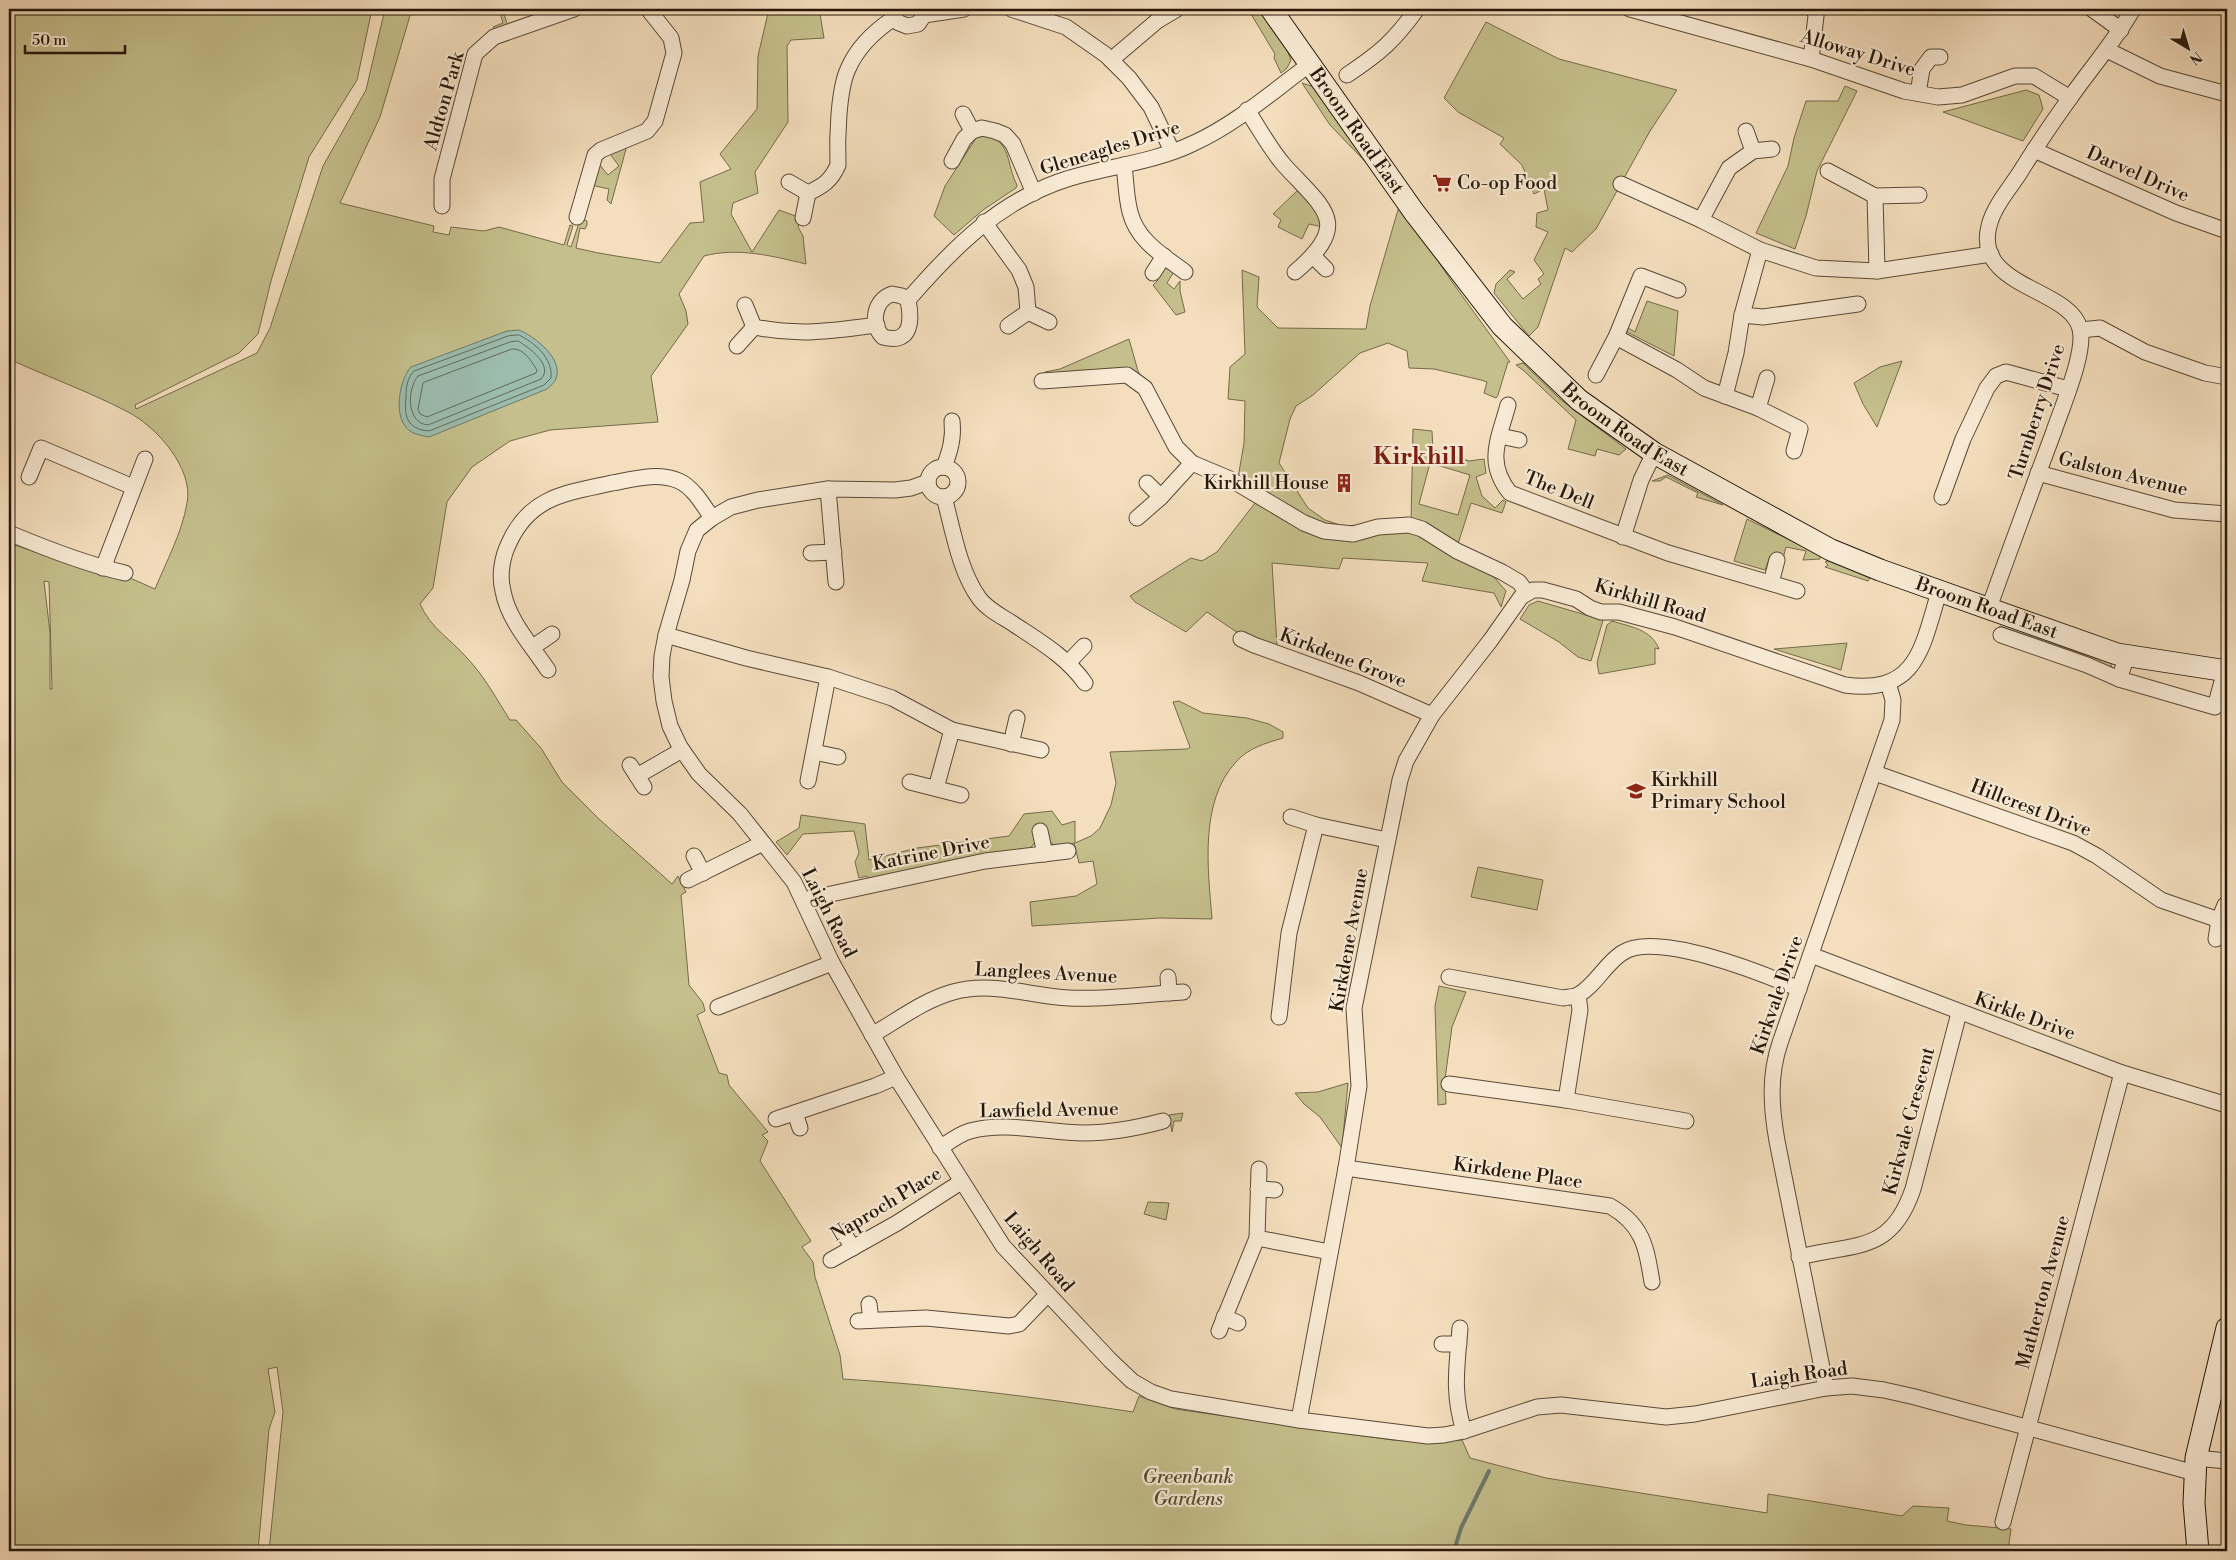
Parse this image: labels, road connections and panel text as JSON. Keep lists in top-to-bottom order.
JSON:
{
  "streets": {
    "street": [
      "Alloway Drive",
      "Aldton Park",
      "Broom Road East",
      "Gleneagles Drive",
      "Darvel Drive",
      "Turnberry Drive",
      "Galston Avenue",
      "The Dell",
      "Kirkhill Road",
      "Kirkdene Grove",
      "Hillcrest Drive",
      "Katrine Drive",
      "Laigh Road",
      "Kirkdene Avenue",
      "Langlees Avenue",
      "Kirkvale Drive",
      "Kirkle Drive",
      "Lawfield Avenue",
      "Kirkvale Crescent",
      "Kirkdene Place",
      "Naproch Place",
      "Matherton Avenue"
    ]
  },
  "crossings": [
    ["Alloway Drive", "Turnberry Drive"],
    ["Broom Road East", "Gleneagles Drive"],
    ["Broom Road East", "Turnberry Drive"],
    ["Broom Road East", "Kirkhill Road"],
    ["Darvel Drive", "Turnberry Drive"],
    ["Turnberry Drive", "Galston Avenue"],
    ["Kirkhill Road", "Kirkdene Avenue"],
    ["Kirkhill Road", "Kirkvale Drive"],
    ["Kirkdene Grove", "Kirkdene Avenue"],
    ["Hillcrest Drive", "Kirkvale Drive"],
    ["Katrine Drive", "Laigh Road"],
    ["Laigh Road", "Kirkdene Avenue"],
    ["Laigh Road", "Langlees Avenue"],
    ["Laigh Road", "Kirkvale Drive"],
    ["Laigh Road", "Lawfield Avenue"],
    ["Laigh Road", "Naproch Place"],
    ["Laigh Road", "Matherton Avenue"],
    ["Kirkdene Avenue", "Kirkdene Place"],
    ["Kirkvale Drive", "Kirkle Drive"],
    ["Kirkvale Drive", "Kirkvale Crescent"],
    ["Kirkle Drive", "Kirkvale Crescent"],
    ["Kirkle Drive", "Matherton Avenue"]
  ],
  "districts": ["Kirkhill"],
  "parks": ["Greenbank Gardens"],
  "places": {
    "supermarket": ["Co-op Food"],
    "building": ["Kirkhill House"],
    "school or university": ["Kirkhill Primary School"]
  },
  "scale_bar": "50 m",
  "north": "bottom right"
}
